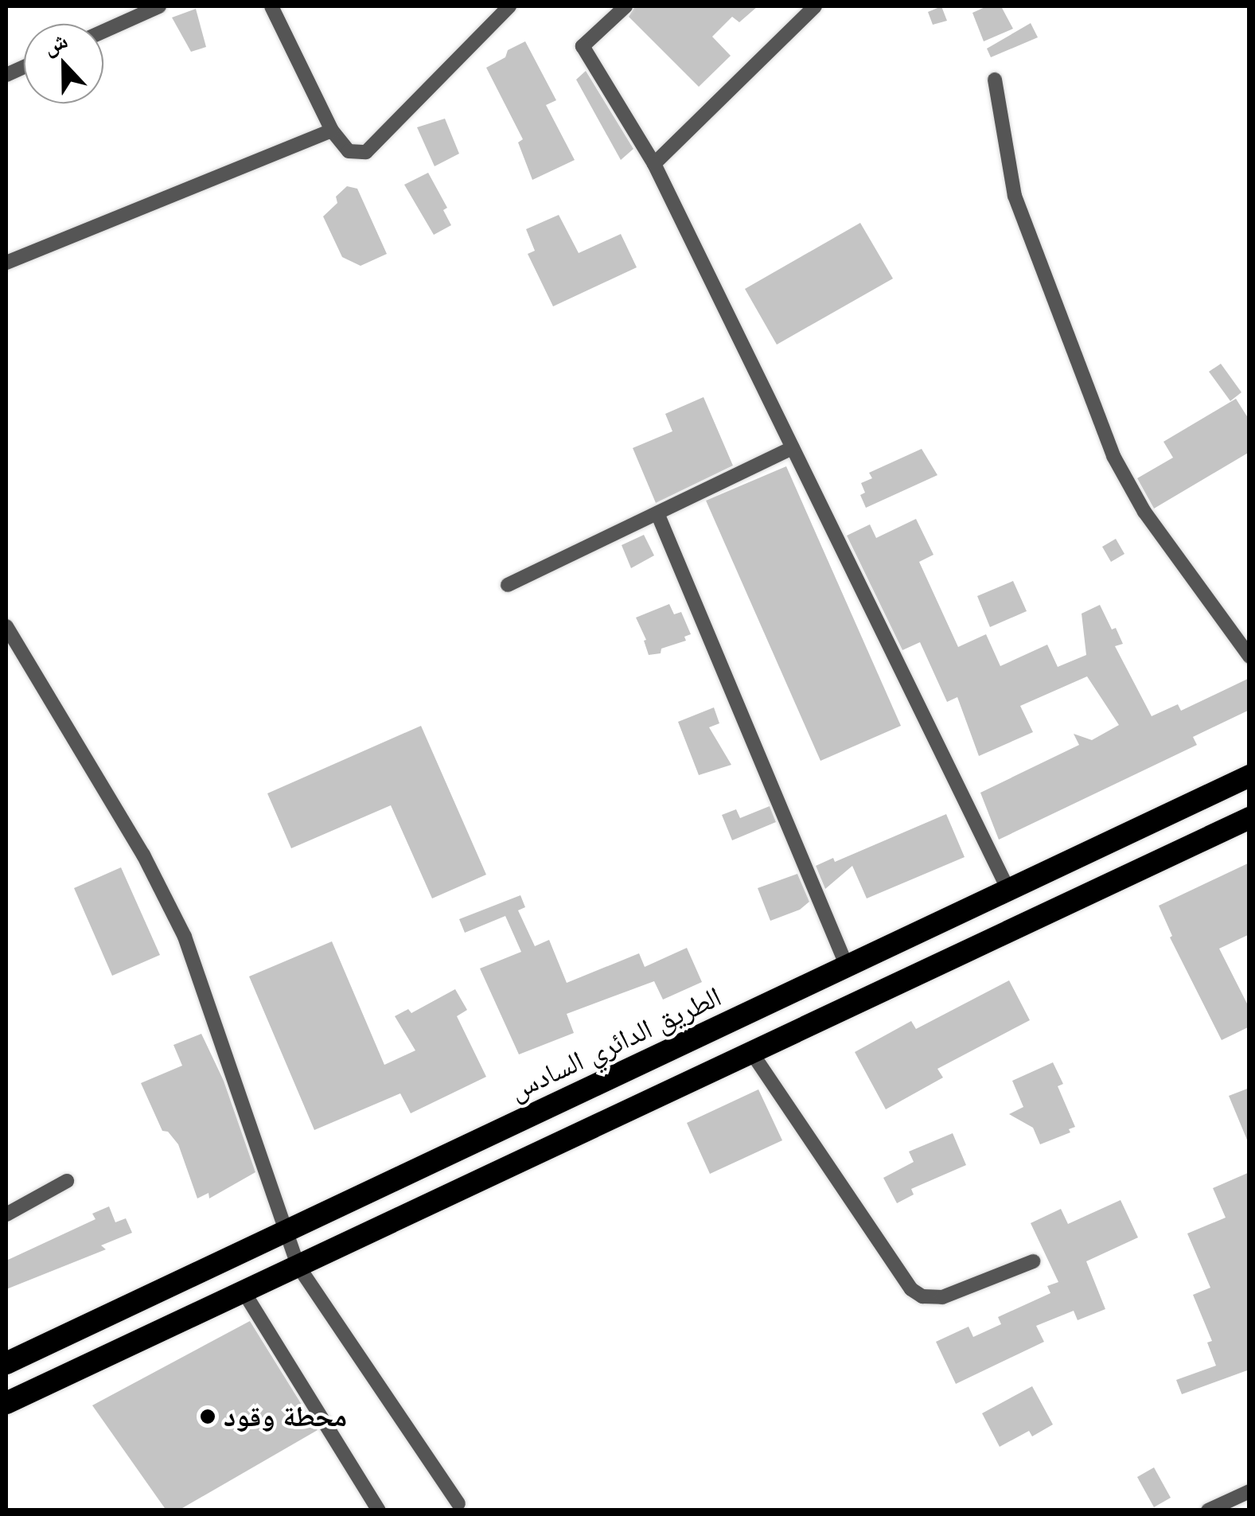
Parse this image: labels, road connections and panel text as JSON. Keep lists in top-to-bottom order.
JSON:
{
  "streets": {
    "highway": ["الطريق الدائري السادس"]
  },
  "places": ["محطة وقود"],
  "north": "top"
}
